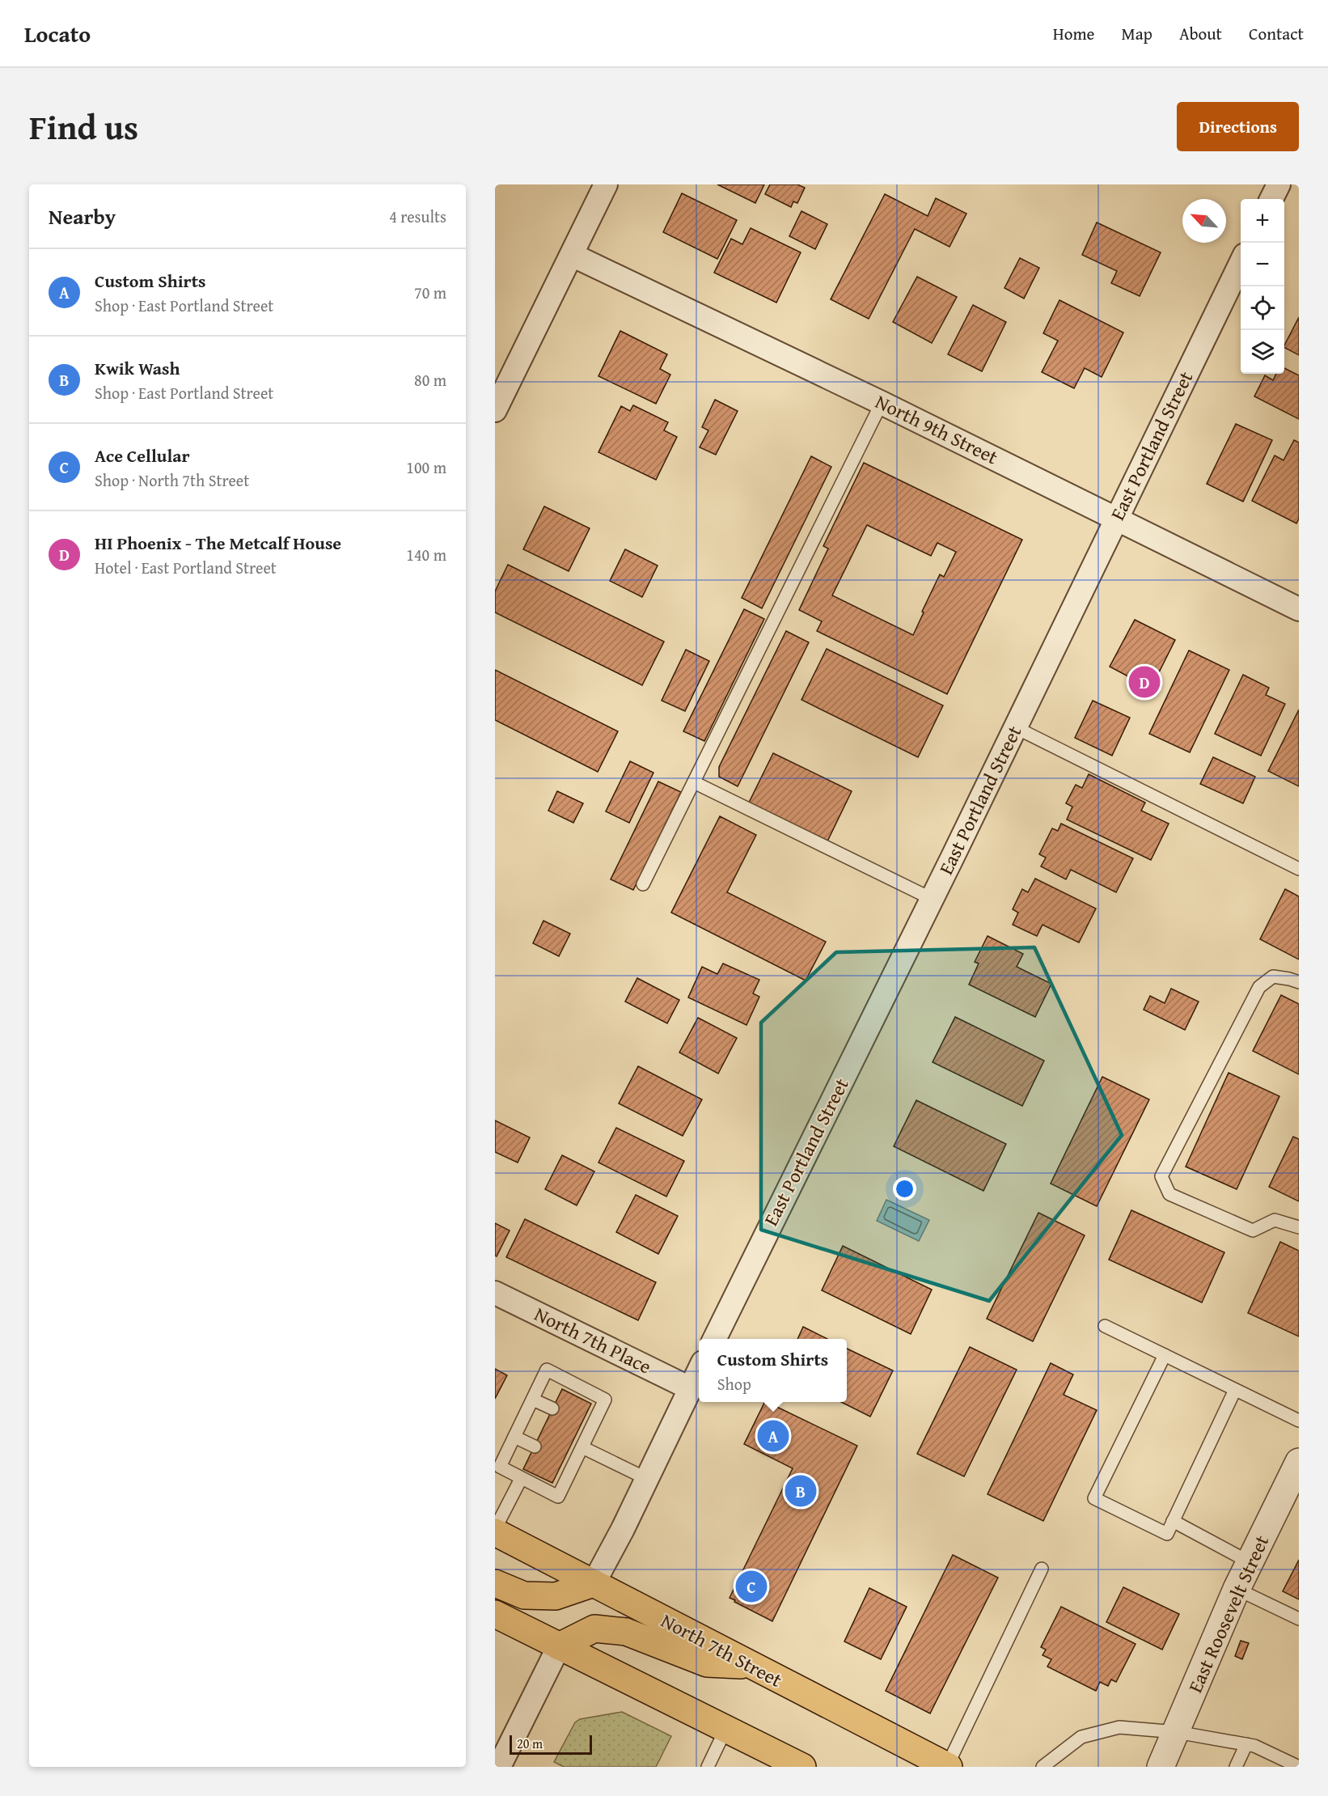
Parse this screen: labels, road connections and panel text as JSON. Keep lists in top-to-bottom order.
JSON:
{
  "streets": {
    "main road": ["North 7th Street"],
    "street": [
      "North 9th Street",
      "East Portland Street",
      "North 7th Place",
      "East Roosevelt Street"
    ]
  },
  "crossings": [
    ["North 9th Street", "East Portland Street"]
  ],
  "scale_bar": "20 m",
  "north": "top left",
  "page": {
    "header": "Locato",
    "nav": [
      "Home",
      "Map",
      "About",
      "Contact"
    ],
    "title": "Find us",
    "buttons": "Directions",
    "heading": ["Nearby", "4 results"],
    "map_buttons": ["+", "−"],
    "list": [
      {
        "mark": "A",
        "name": "Custom Shirts",
        "note": "Shop · East Portland Street",
        "value": "70 m"
      },
      {
        "mark": "B",
        "name": "Kwik Wash",
        "note": "Shop · East Portland Street",
        "value": "80 m"
      },
      {
        "mark": "C",
        "name": "Ace Cellular",
        "note": "Shop · North 7th Street",
        "value": "100 m"
      },
      {
        "mark": "D",
        "name": "HI Phoenix - The Metcalf House",
        "note": "Hotel · East Portland Street",
        "value": "140 m"
      }
    ],
    "pins": [
      "D",
      "A",
      "B",
      "C"
    ],
    "popup": ["Custom Shirts", "Shop"],
    "scale": "20 m"
  }
}
